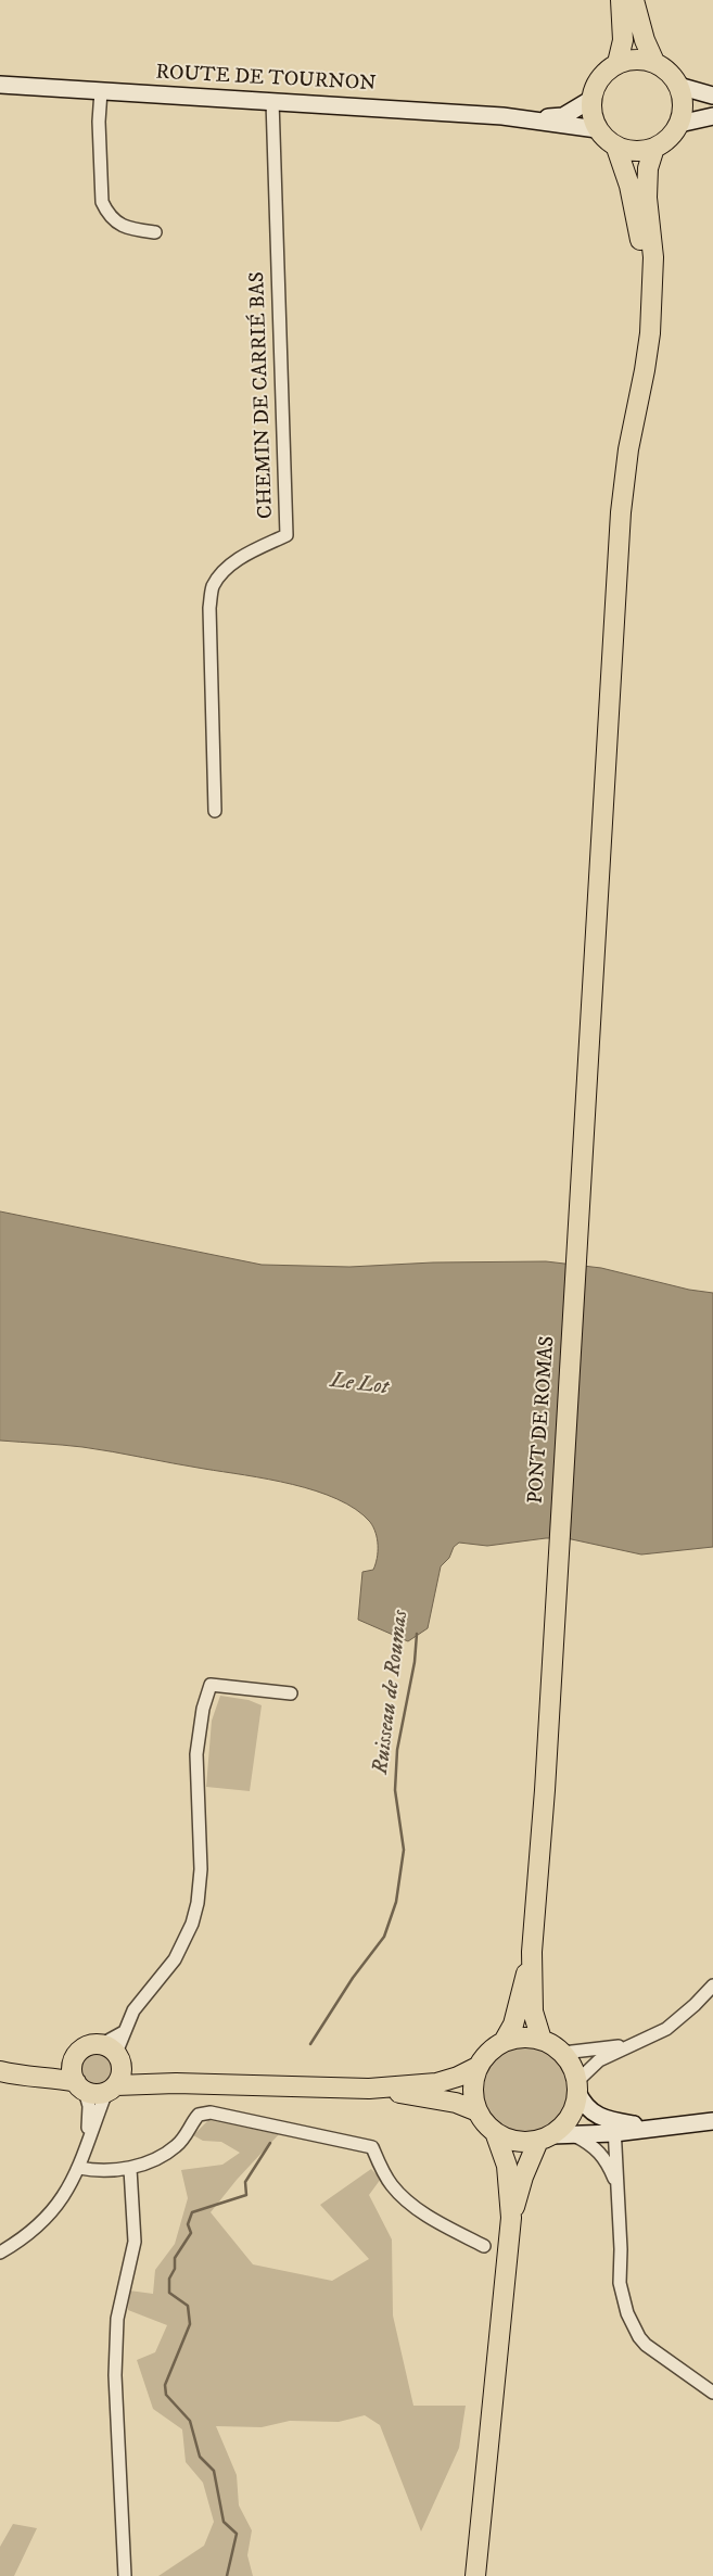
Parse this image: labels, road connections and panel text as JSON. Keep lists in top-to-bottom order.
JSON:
{
  "streets": {
    "main road": ["ROUTE DE TOURNON", "PONT DE ROMAS"],
    "street": ["CHEMIN DE CARRIÉ BAS"]
  },
  "crossings": [
    ["ROUTE DE TOURNON", "CHEMIN DE CARRIÉ BAS"]
  ],
  "water": ["Le Lot", "Ruisseau de Roumas"]
}
